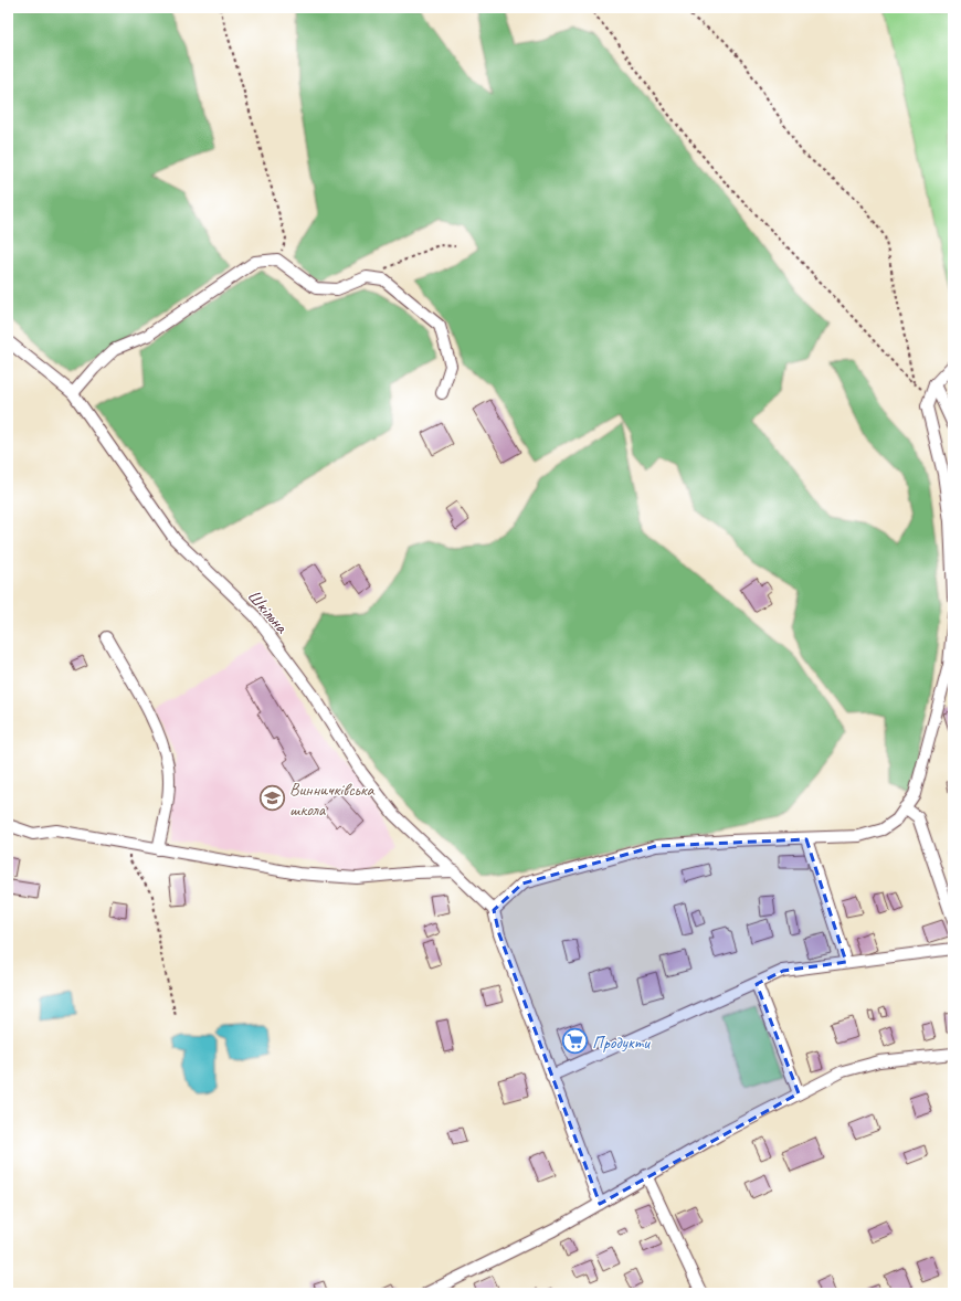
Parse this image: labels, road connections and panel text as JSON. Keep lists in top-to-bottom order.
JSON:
{
  "streets": {
    "street": ["Шкільна"]
  },
  "places": {
    "school or university": ["Винничківська школа"],
    "supermarket": ["Продукти"]
  }
}
